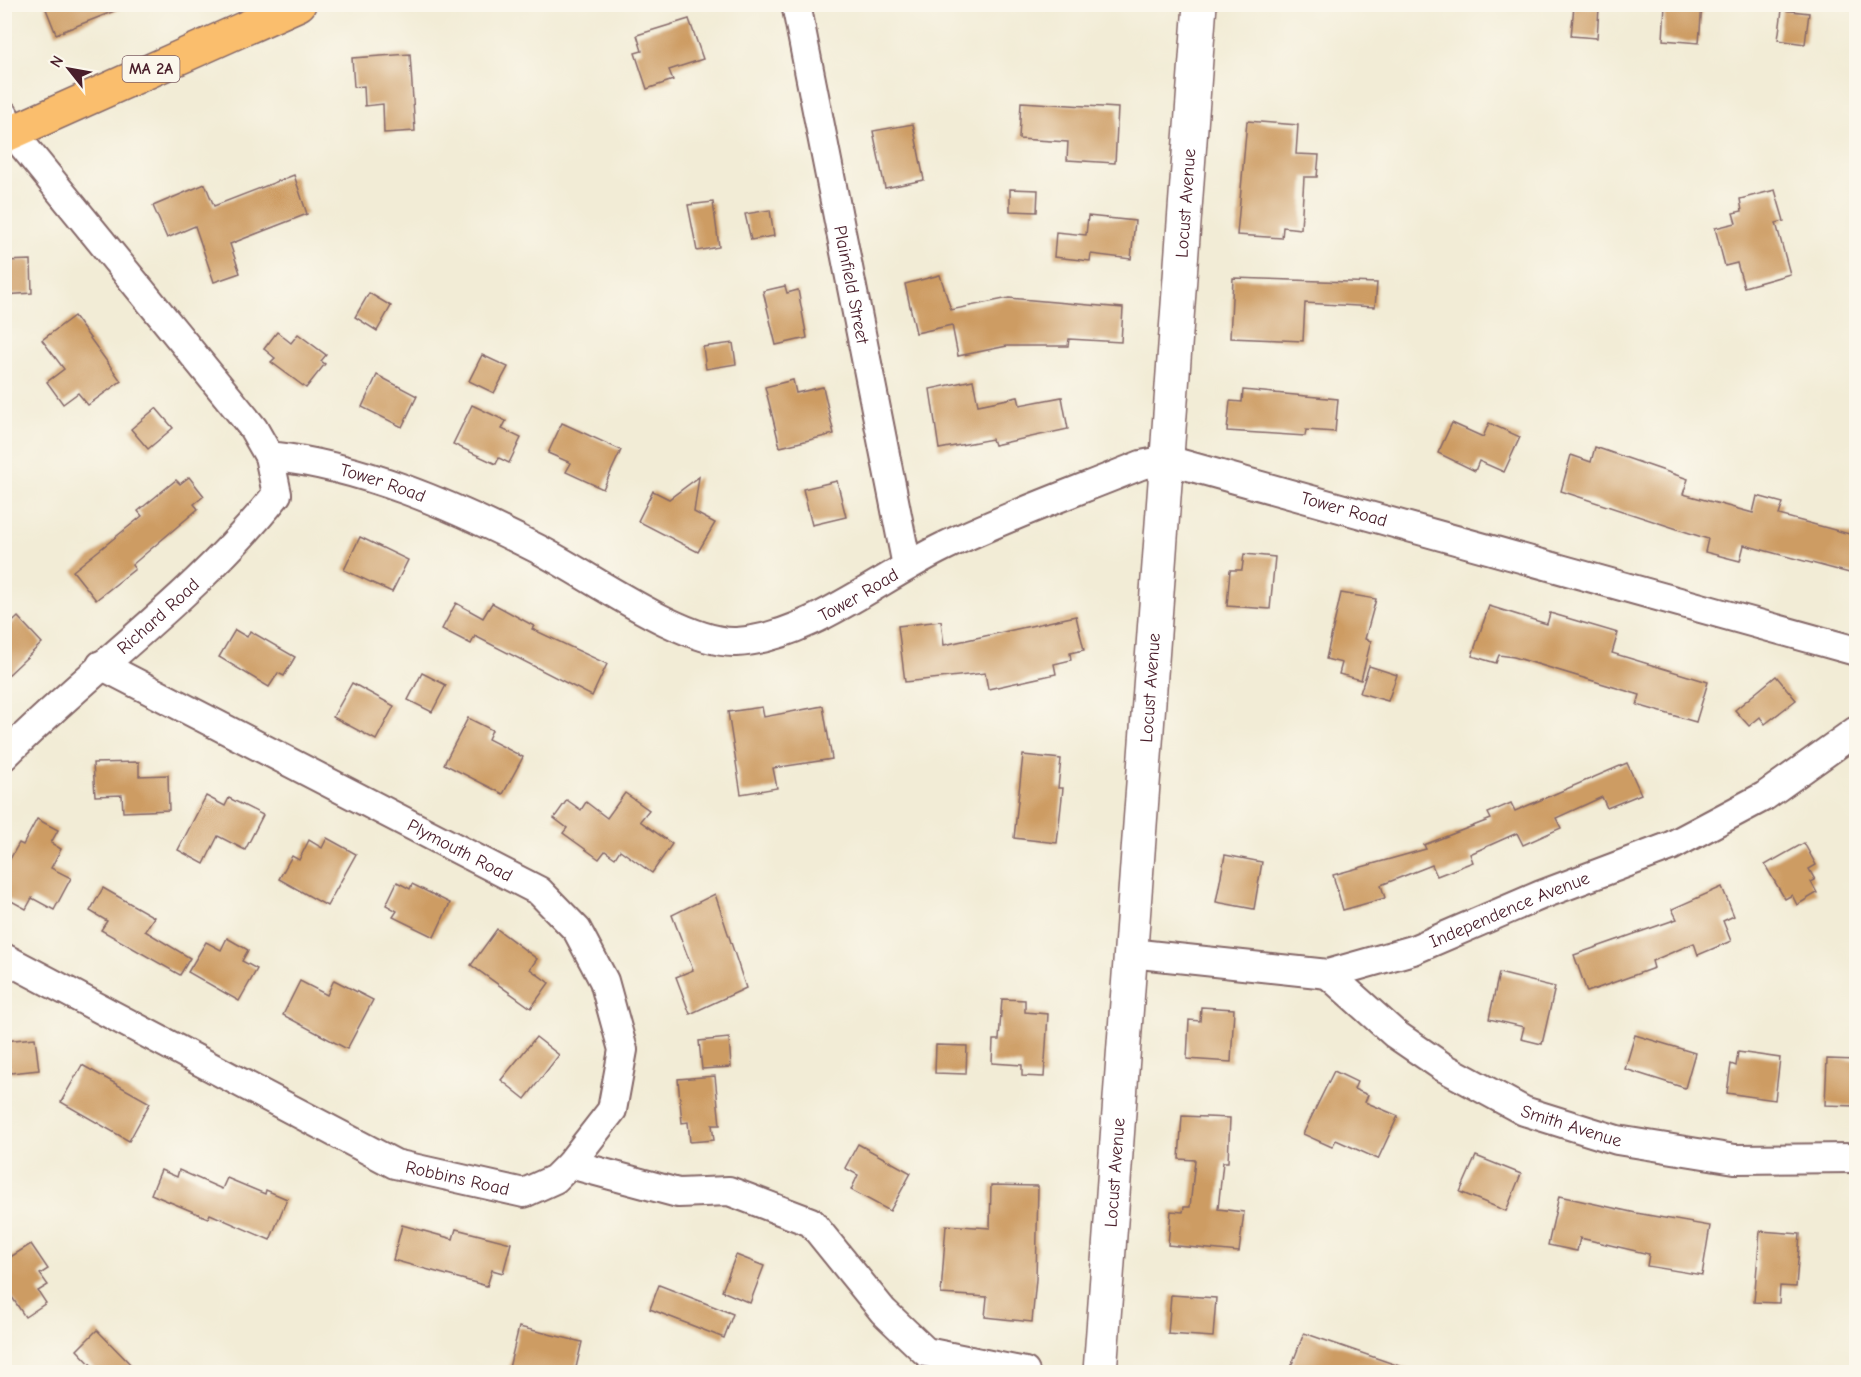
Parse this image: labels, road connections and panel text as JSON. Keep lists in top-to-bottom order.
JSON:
{
  "streets": {
    "main road": ["MA 2A"],
    "street": [
      "Locust Avenue",
      "Plainfield Street",
      "Tower Road",
      "Richard Road",
      "Plymouth Road",
      "Independence Avenue",
      "Smith Avenue",
      "Robbins Road"
    ]
  },
  "crossings": [
    ["Locust Avenue", "Tower Road"],
    ["Locust Avenue", "Independence Avenue"],
    ["Plainfield Street", "Tower Road"],
    ["Tower Road", "Richard Road"],
    ["Richard Road", "Plymouth Road"],
    ["Plymouth Road", "Robbins Road"],
    ["Independence Avenue", "Smith Avenue"]
  ],
  "north": "top left"
}
